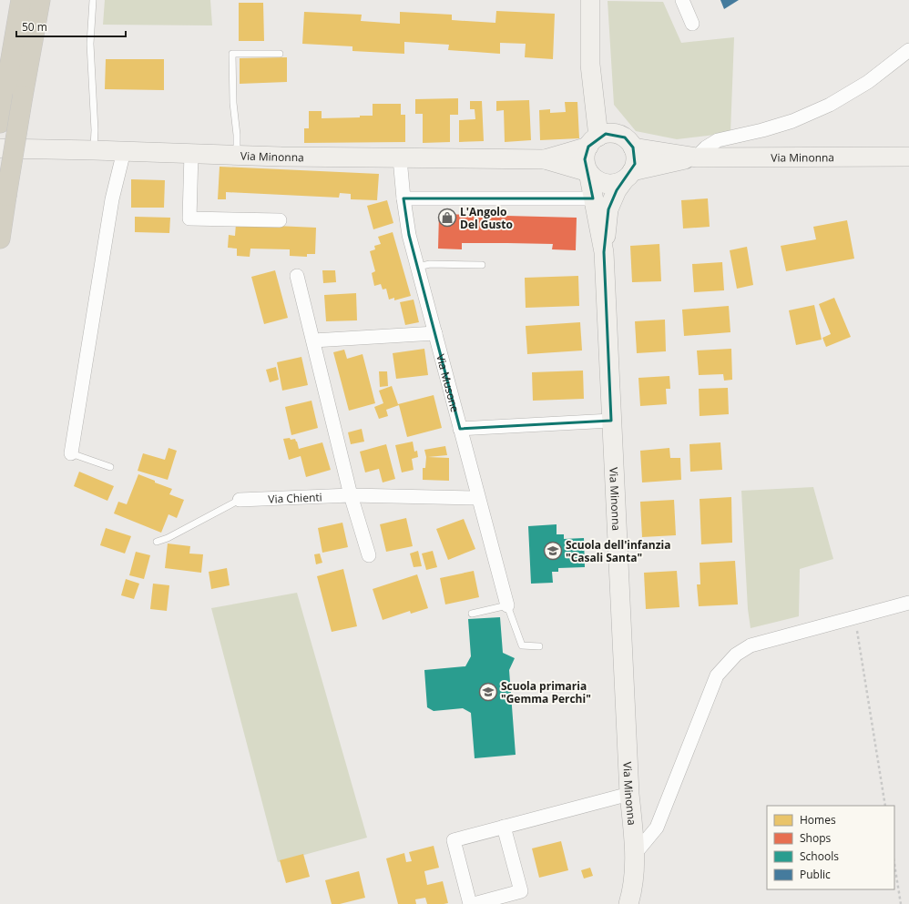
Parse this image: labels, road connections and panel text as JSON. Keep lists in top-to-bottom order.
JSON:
{
  "streets": {
    "main road": ["Via Minonna"],
    "street": ["Via Musone", "Via Chienti"]
  },
  "crossings": [
    ["Via Minonna", "Via Musone"],
    ["Via Musone", "Via Chienti"]
  ],
  "places": {
    "shop": ["L'Angolo Del Gusto"],
    "school or university": ["Scuola dell'infanzia \"Casali Santa\"", "Scuola primaria \"Gemma Perchi\""]
  },
  "legend": [
    "Homes",
    "Shops",
    "Schools",
    "Public"
  ],
  "scale_bar": "50 m"
}
